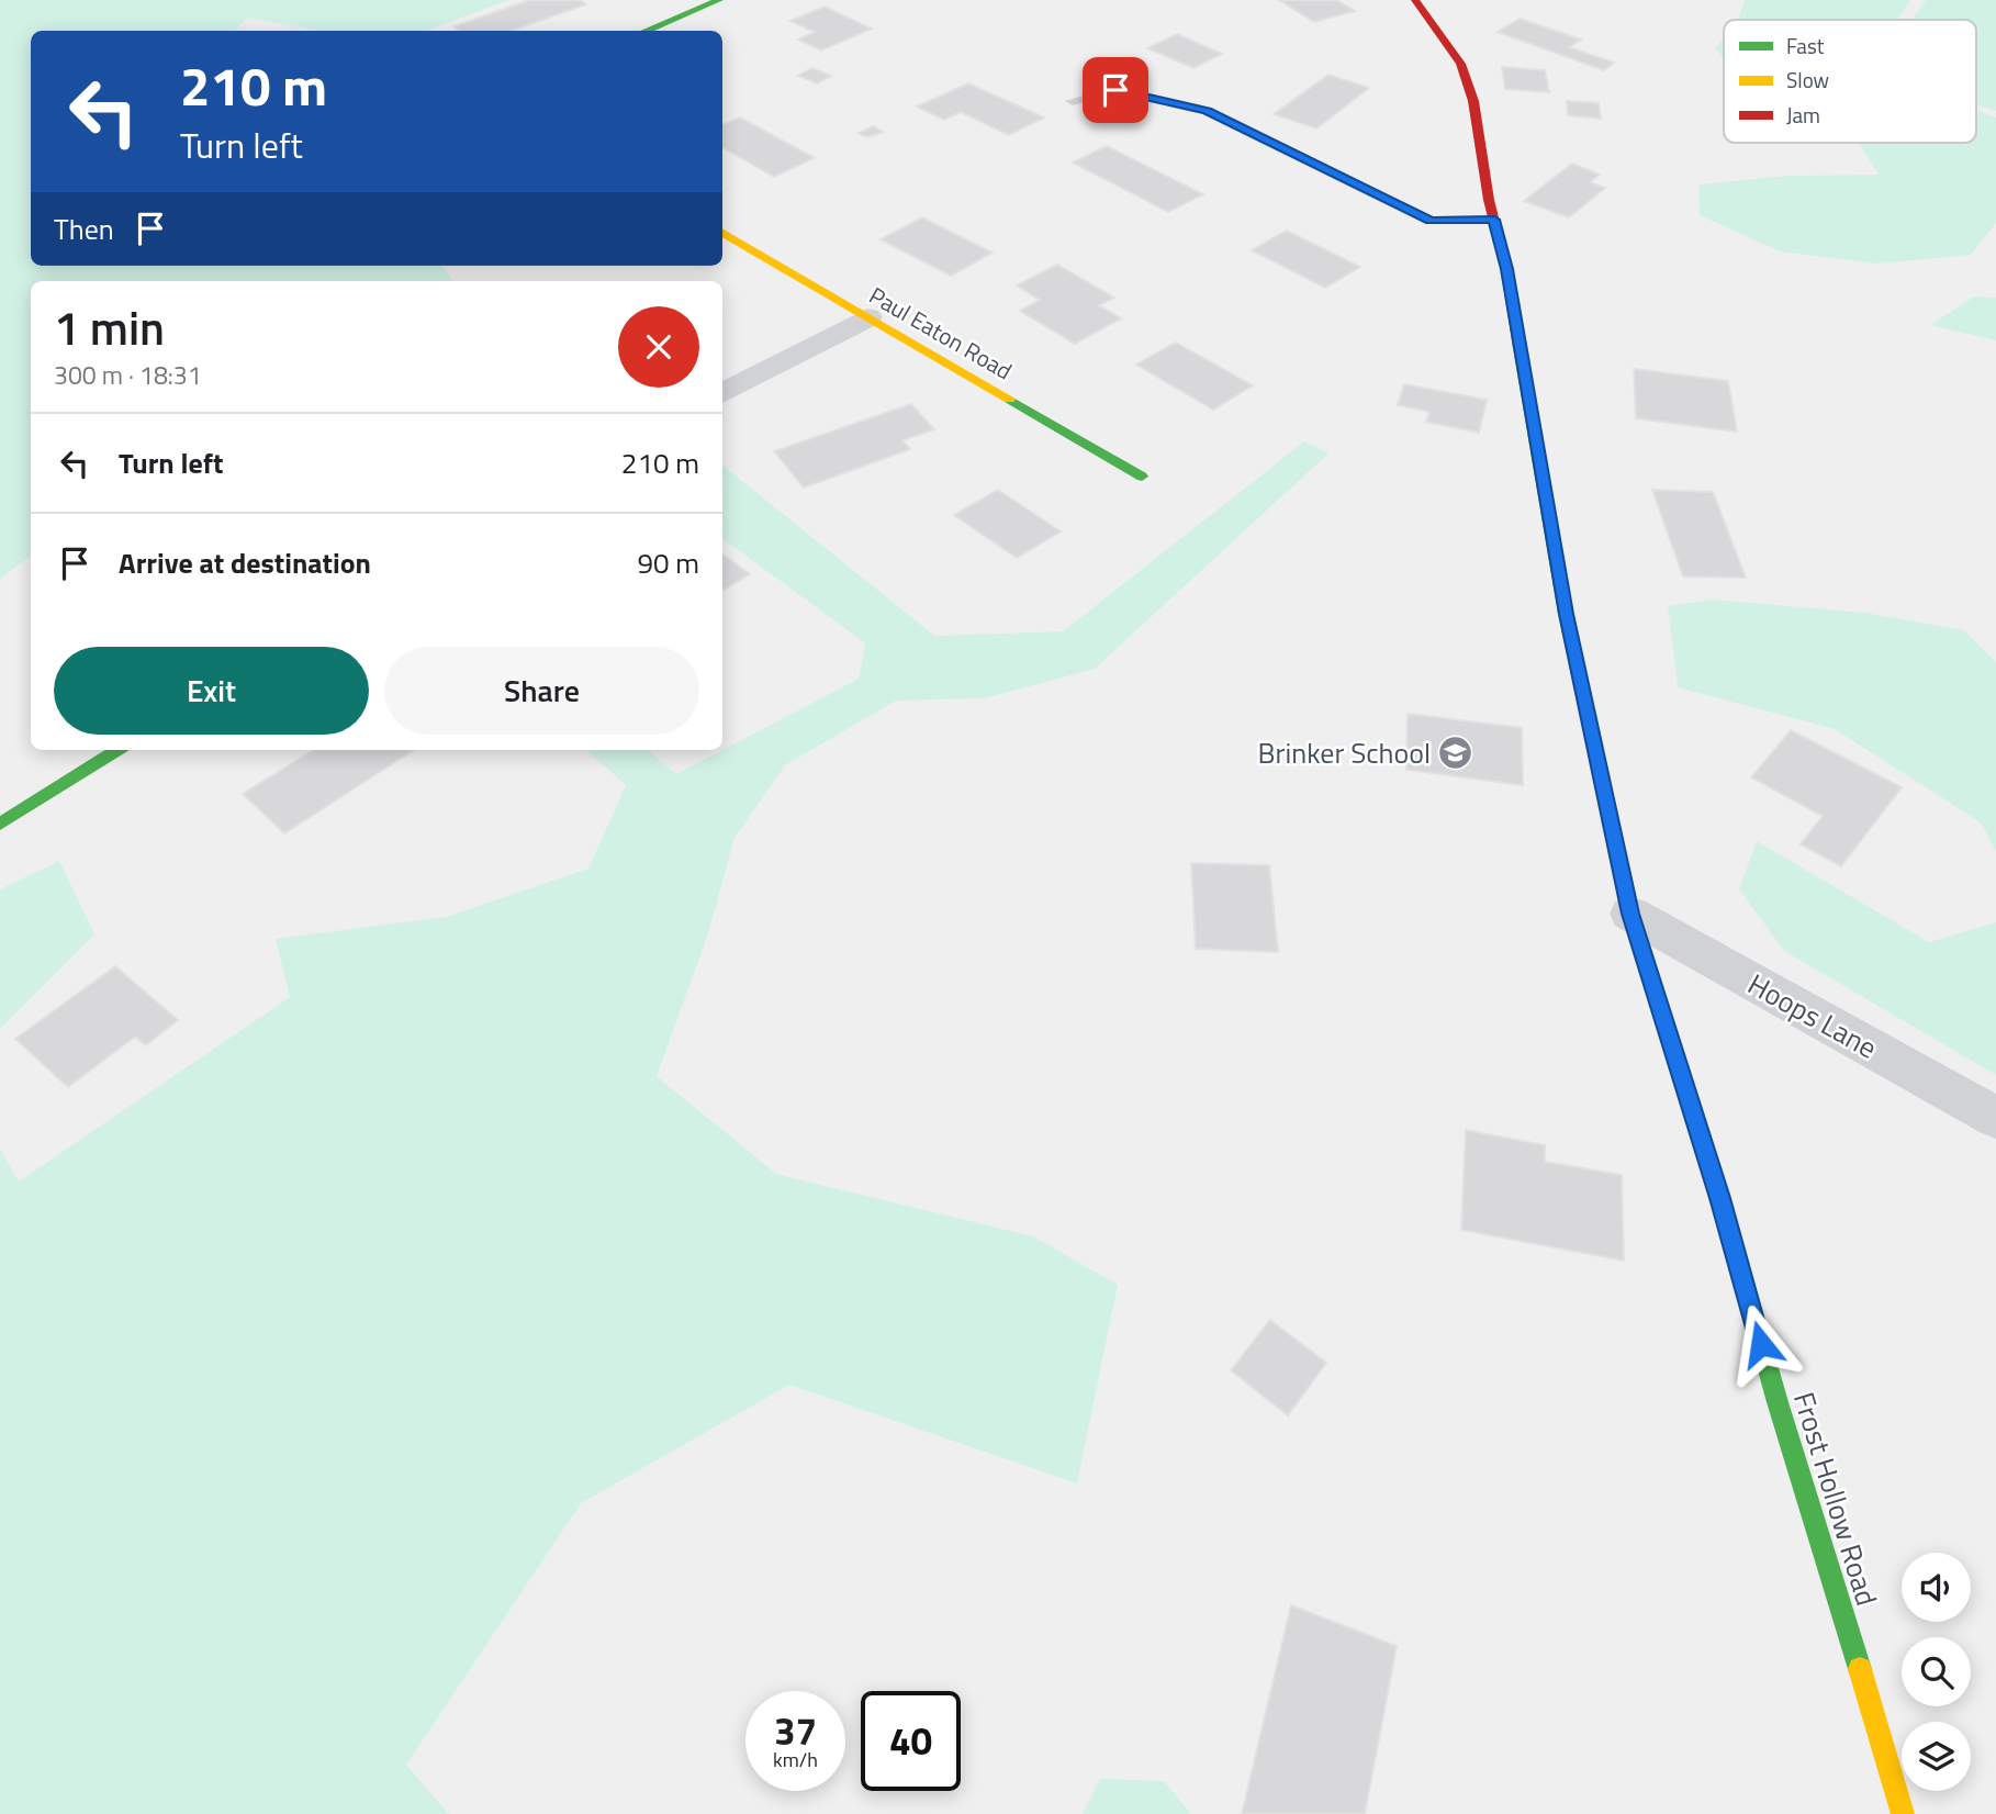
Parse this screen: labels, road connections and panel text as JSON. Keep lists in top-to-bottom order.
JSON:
{
  "streets": {
    "street": ["Paul Eaton Road", "Hoops Lane", "Frost Hollow Road"]
  },
  "crossings": [
    ["Hoops Lane", "Frost Hollow Road"]
  ],
  "places": {
    "school or university": ["Brinker School"]
  },
  "legend": ["Fast", "Slow", "Jam"],
  "page": {
    "turn": ["210 m", "Turn left"],
    "then": "Then",
    "heading": ["1 min", "300 m · 18:31"],
    "list": [
      {
        "name": "Turn left",
        "value": "210 m"
      },
      {
        "name": "Arrive at destination",
        "value": "90 m"
      }
    ],
    "buttons": ["Exit", "Share"],
    "speed": "37 km/h",
    "limit": "40"
  }
}
